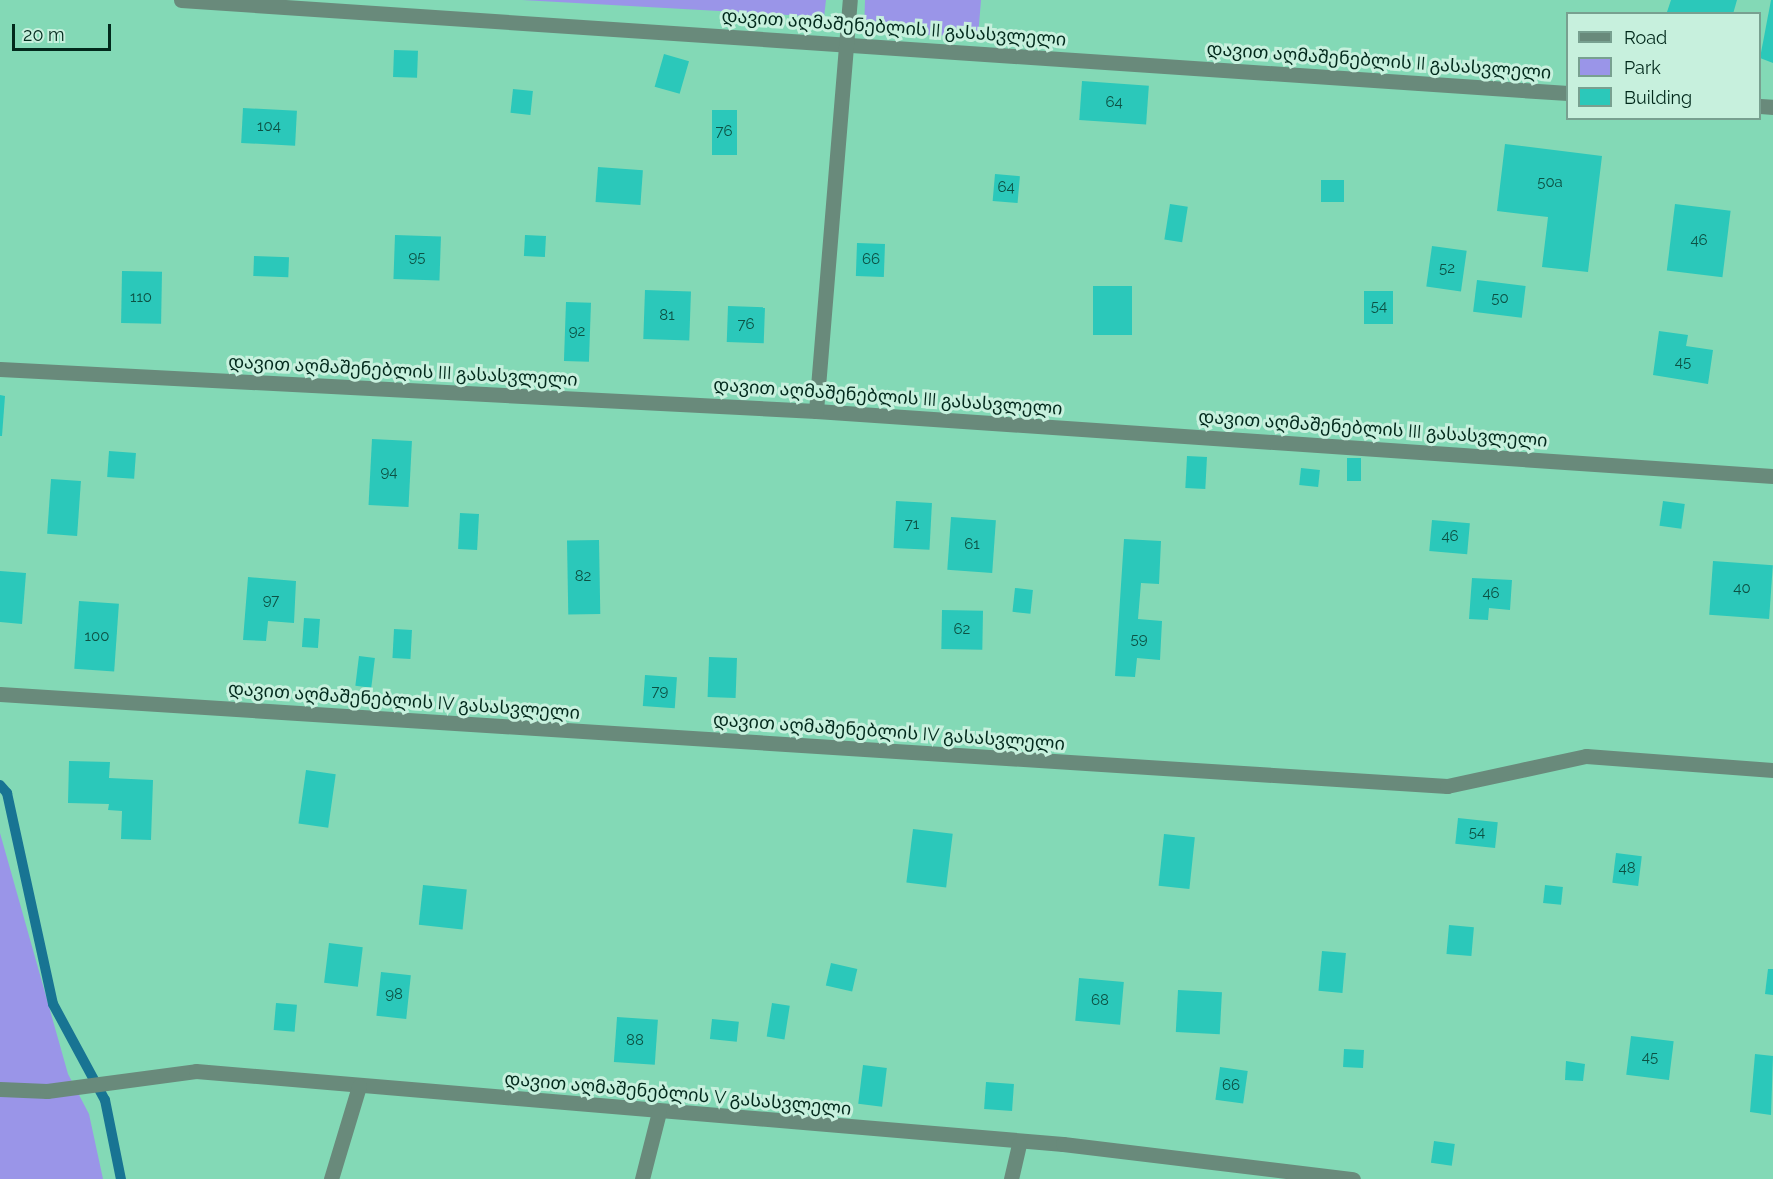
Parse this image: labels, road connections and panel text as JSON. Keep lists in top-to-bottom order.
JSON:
{
  "streets": {
    "street": [
      "დავით აღმაშენებლის II გასასვლელი",
      "დავით აღმაშენებლის III გასასვლელი",
      "დავით აღმაშენებლის IV გასასვლელი",
      "დავით აღმაშენებლის V გასასვლელი"
    ]
  },
  "house_numbers": [
    "64",
    "104",
    "76",
    "50a",
    "64",
    "46",
    "95",
    "66",
    "52",
    "110",
    "50",
    "54",
    "81",
    "76",
    "92",
    "45",
    "94",
    "71",
    "46",
    "61",
    "82",
    "40",
    "46",
    "97",
    "62",
    "100",
    "59",
    "79",
    "54",
    "48",
    "98",
    "68",
    "88",
    "45",
    "66"
  ],
  "legend": ["Road", "Park", "Building"],
  "scale_bar": "20 m"
}
